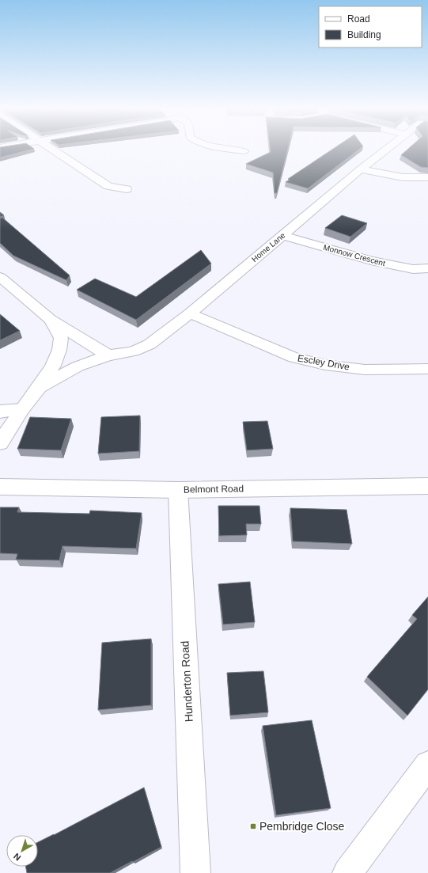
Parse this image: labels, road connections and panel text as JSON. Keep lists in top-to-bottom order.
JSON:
{
  "streets": {
    "main road": [
      "Home Lane",
      "Monnow Crescent",
      "Escley Drive",
      "Belmont Road",
      "Hunderton Road"
    ]
  },
  "crossings": [
    ["Home Lane", "Monnow Crescent"],
    ["Home Lane", "Escley Drive"],
    ["Belmont Road", "Hunderton Road"]
  ],
  "places": {
    "transit": ["Pembridge Close"]
  },
  "legend": ["Road", "Building"],
  "north": "bottom left"
}
